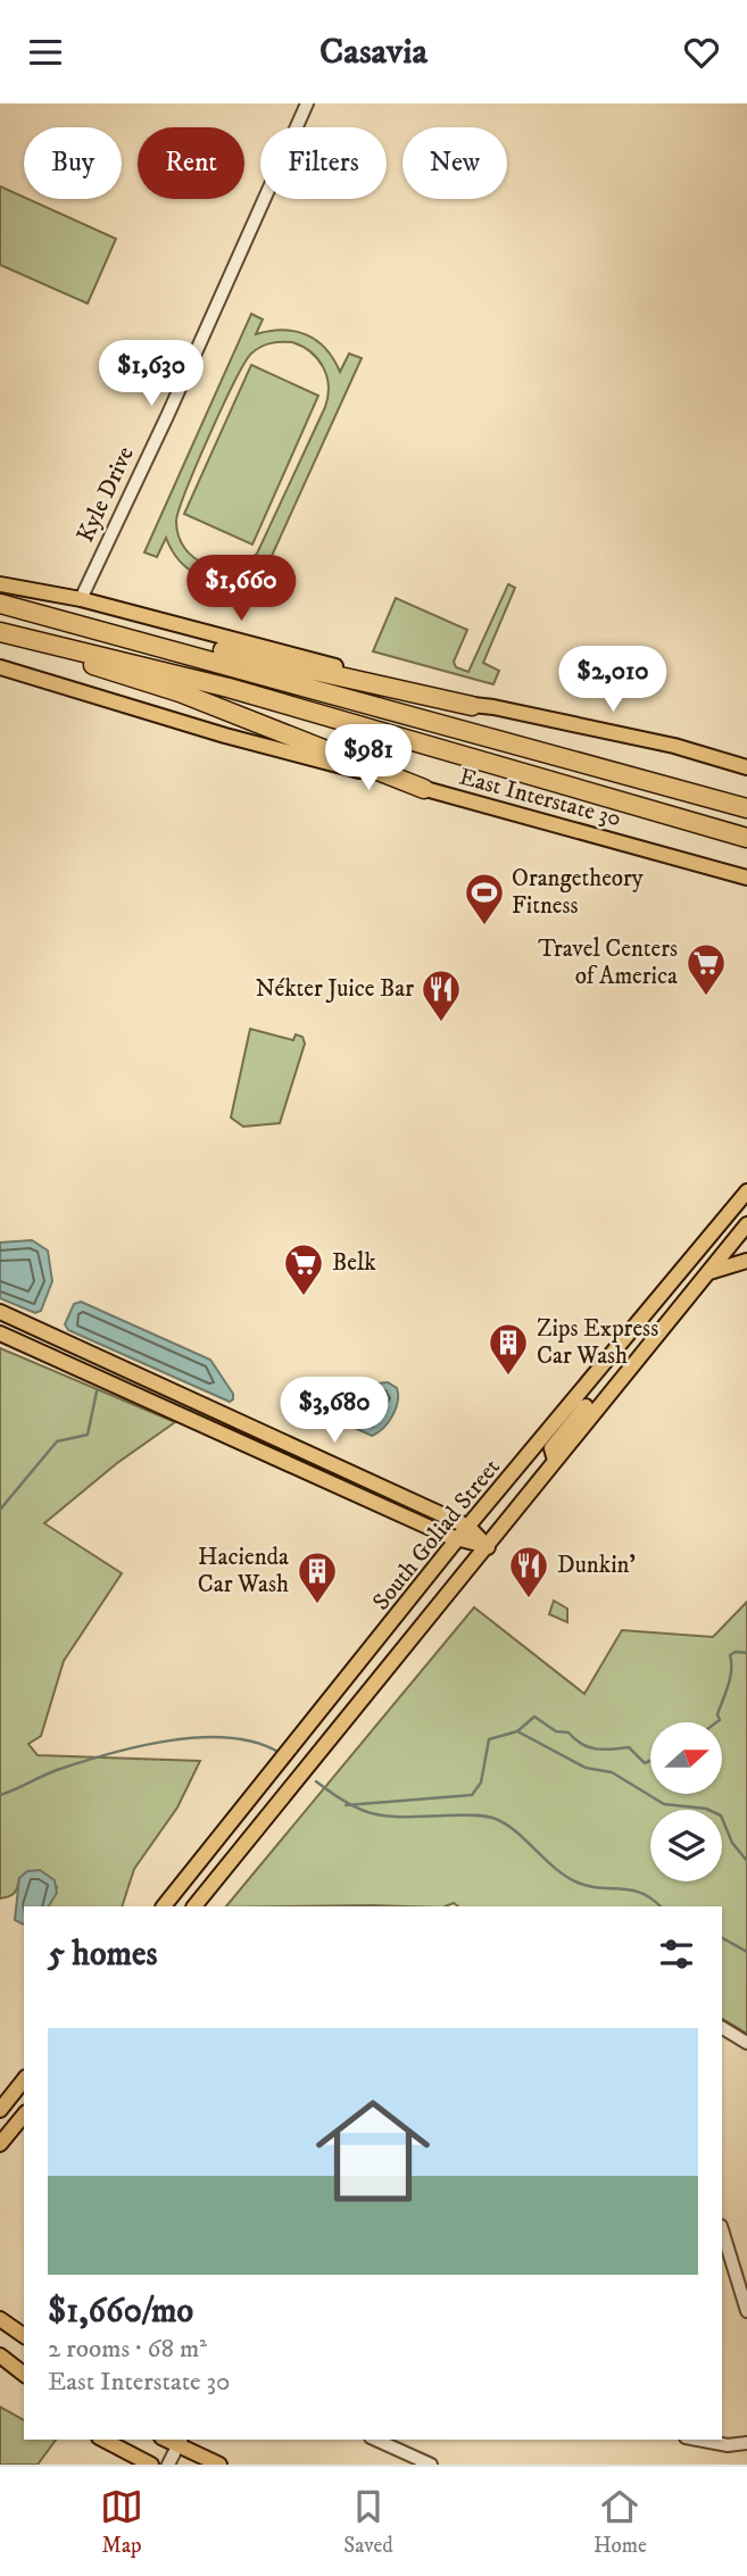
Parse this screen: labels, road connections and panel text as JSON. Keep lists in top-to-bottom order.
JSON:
{
  "streets": {
    "main road": ["East Interstate 30", "South Goliad Street"],
    "street": ["Kyle Drive"]
  },
  "places": {
    "sports": ["Orangetheory Fitness"],
    "supermarket": ["Travel Centers of America", "Belk"],
    "restaurant": ["Nékter Juice Bar", "Dunkin'"],
    "building": ["Zips Express Car Wash", "Hacienda Car Wash"]
  },
  "north": "right",
  "page": {
    "header": "Casavia",
    "chip": [
      "Buy",
      "Rent",
      "Filters",
      "New"
    ],
    "price": [
      "$1,630",
      "$1,660",
      "$2,010",
      "$981",
      "$3,680"
    ],
    "heading": "5 homes",
    "list": [
      {
        "name": "$1,660/mo",
        "note": "2 rooms · 68 m² · East Interstate 30"
      }
    ],
    "tabs": ["Map", "Saved", "Home"]
  }
}
